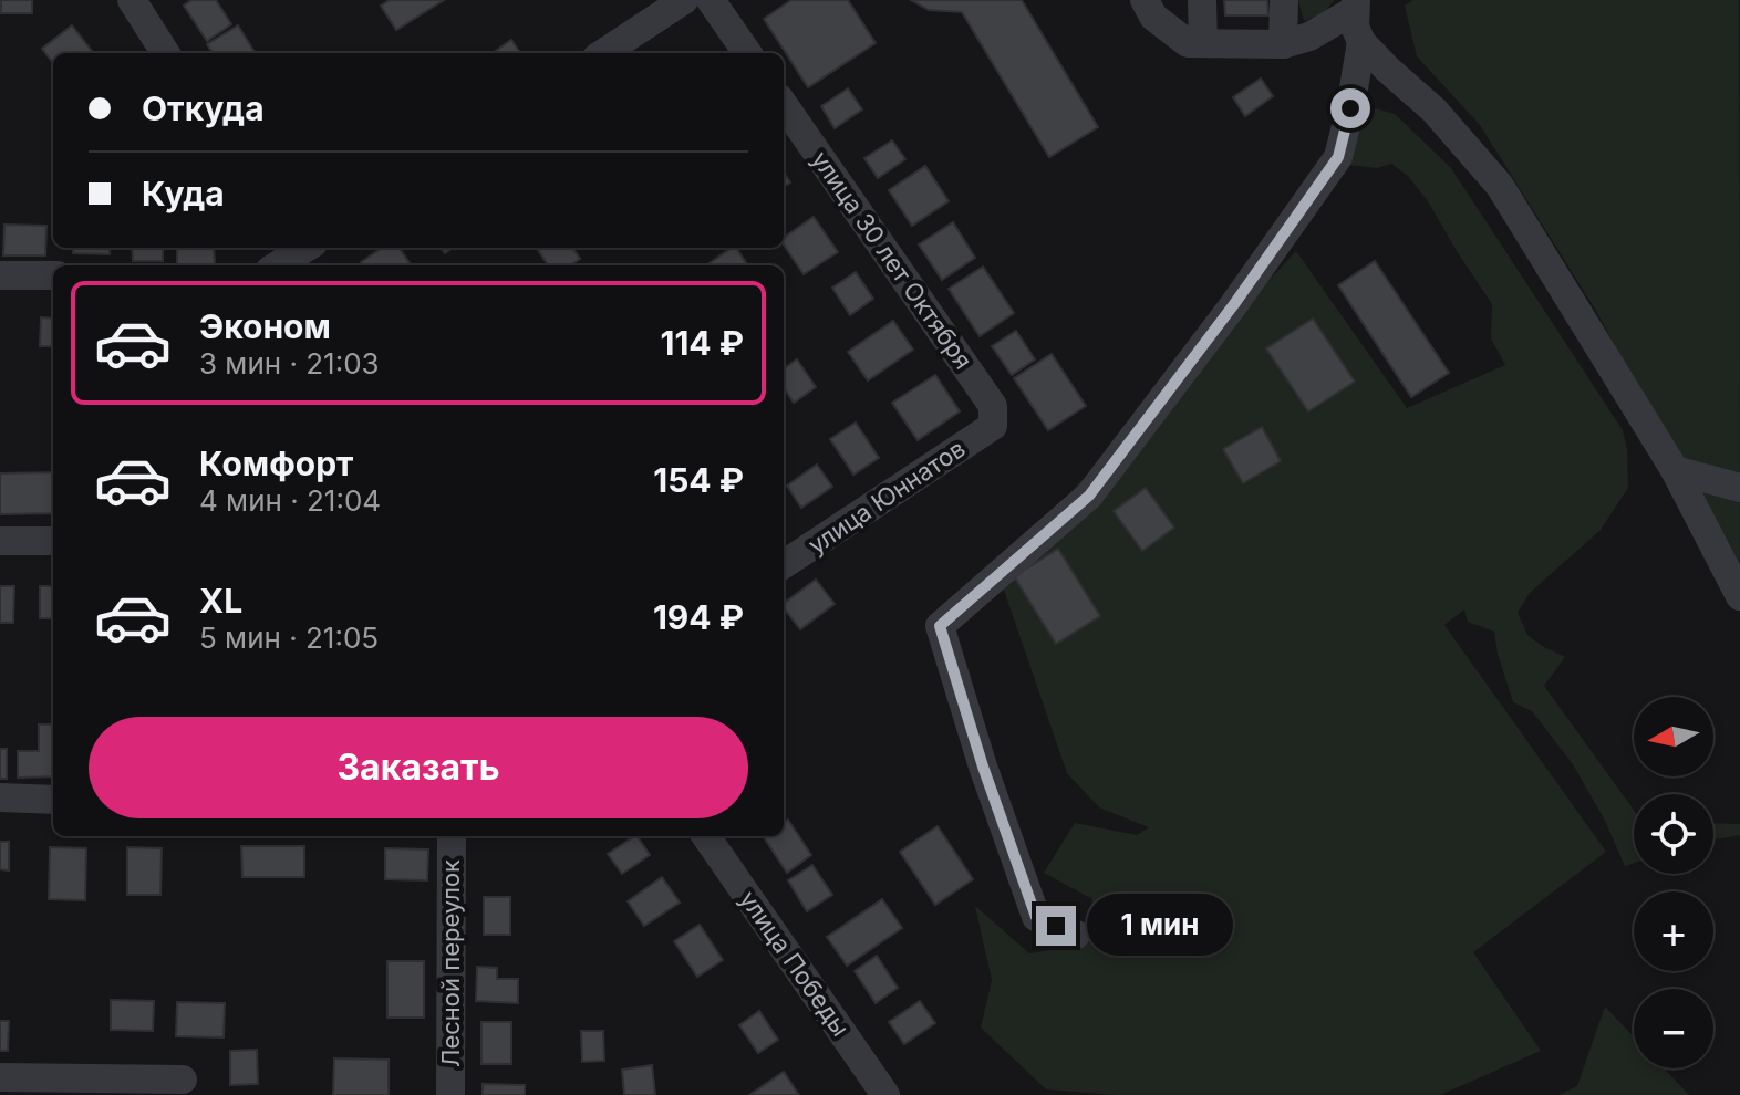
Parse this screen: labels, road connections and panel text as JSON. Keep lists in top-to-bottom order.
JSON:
{
  "streets": {
    "street": [
      "улица 30 лет Октября",
      "улица Юннатов",
      "Лесной переулок",
      "улица Победы"
    ]
  },
  "crossings": [
    ["улица 30 лет Октября", "улица Юннатов"]
  ],
  "north": "left",
  "page": {
    "banner": ["Откуда", "Куда"],
    "list": [
      {
        "name": "Эконом",
        "note": "3 мин · 21:03",
        "value": "114 ₽"
      },
      {
        "name": "Комфорт",
        "note": "4 мин · 21:04",
        "value": "154 ₽"
      },
      {
        "name": "XL",
        "note": "5 мин · 21:05",
        "value": "194 ₽"
      }
    ],
    "map_buttons": ["+", "−"],
    "buttons": "Заказать",
    "bubble": "1 мин"
  }
}
